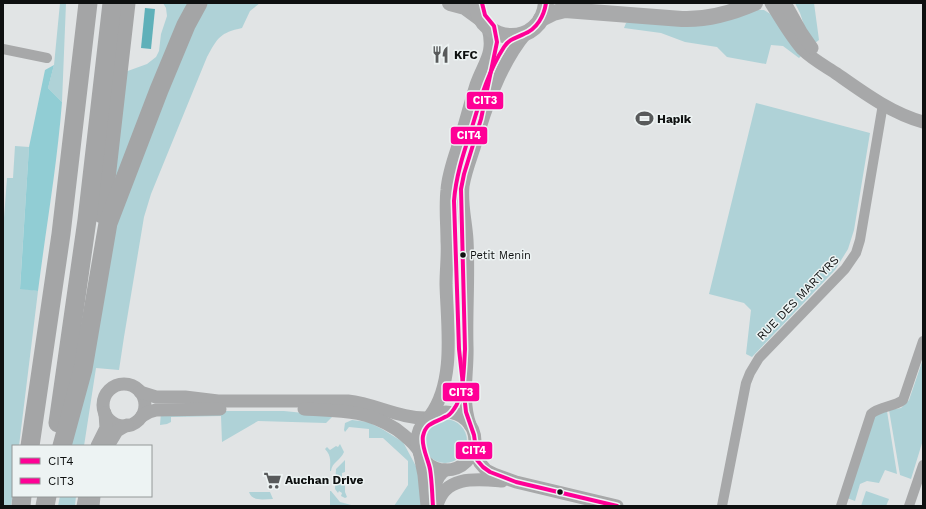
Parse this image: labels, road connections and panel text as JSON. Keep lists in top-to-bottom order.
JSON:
{
  "streets": {
    "street": ["RUE DES MARTYRS"]
  },
  "places": {
    "restaurant": ["KFC"],
    "sports": ["Hapik"],
    "other": ["Petit Menin"],
    "supermarket": ["Auchan Drive"]
  },
  "lines": ["transit line CIT4", "transit line CIT3"],
  "legend": ["CIT4", "CIT3"]
}
